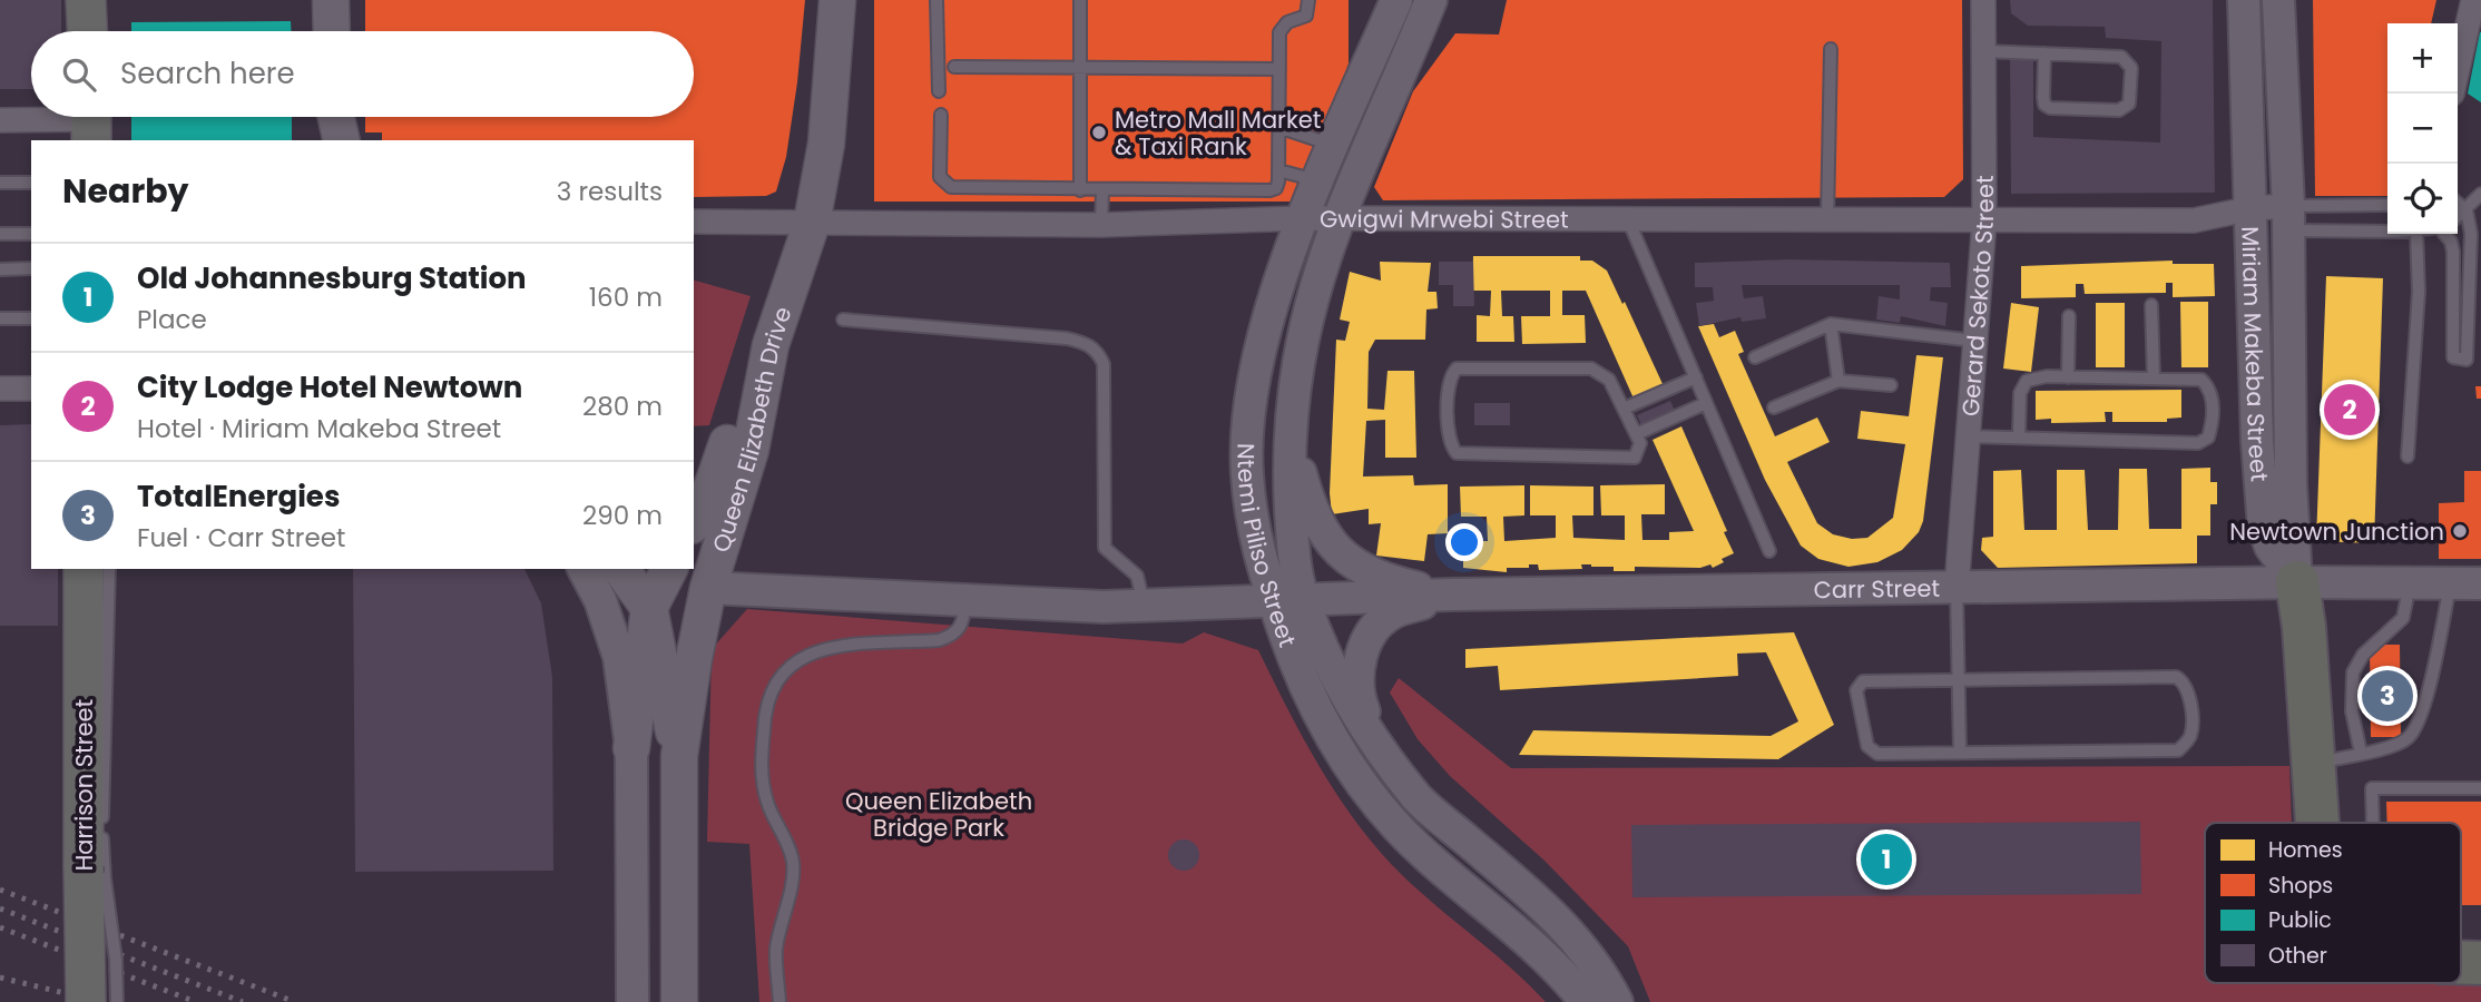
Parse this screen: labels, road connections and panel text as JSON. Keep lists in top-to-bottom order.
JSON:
{
  "streets": {
    "main road": ["Queen Elizabeth Drive", "Harrison Street"],
    "street": [
      "Gwigwi Mrwebi Street",
      "Gerard Sekoto Street",
      "Miriam Makeba Street",
      "Ntemi Piliso Street",
      "Carr Street"
    ]
  },
  "crossings": [
    ["Gwigwi Mrwebi Street", "Gerard Sekoto Street"],
    ["Gwigwi Mrwebi Street", "Miriam Makeba Street"],
    ["Gwigwi Mrwebi Street", "Queen Elizabeth Drive"],
    ["Gwigwi Mrwebi Street", "Ntemi Piliso Street"],
    ["Gerard Sekoto Street", "Carr Street"],
    ["Miriam Makeba Street", "Carr Street"],
    ["Queen Elizabeth Drive", "Carr Street"],
    ["Ntemi Piliso Street", "Carr Street"]
  ],
  "parks": ["Queen Elizabeth Bridge Park"],
  "places": ["Metro Mall Market & Taxi Rank", "Newtown Junction"],
  "legend": [
    "Homes",
    "Shops",
    "Public",
    "Other"
  ],
  "page": {
    "map_buttons": ["+", "−"],
    "search": "Search here",
    "heading": ["Nearby", "3 results"],
    "list": [
      {
        "mark": "1",
        "name": "Old Johannesburg Station",
        "note": "Place",
        "value": "160 m"
      },
      {
        "mark": "2",
        "name": "City Lodge Hotel Newtown",
        "note": "Hotel · Miriam Makeba Street",
        "value": "280 m"
      },
      {
        "mark": "3",
        "name": "TotalEnergies",
        "note": "Fuel · Carr Street",
        "value": "290 m"
      }
    ],
    "pins": ["2", "3", "1"]
  }
}
